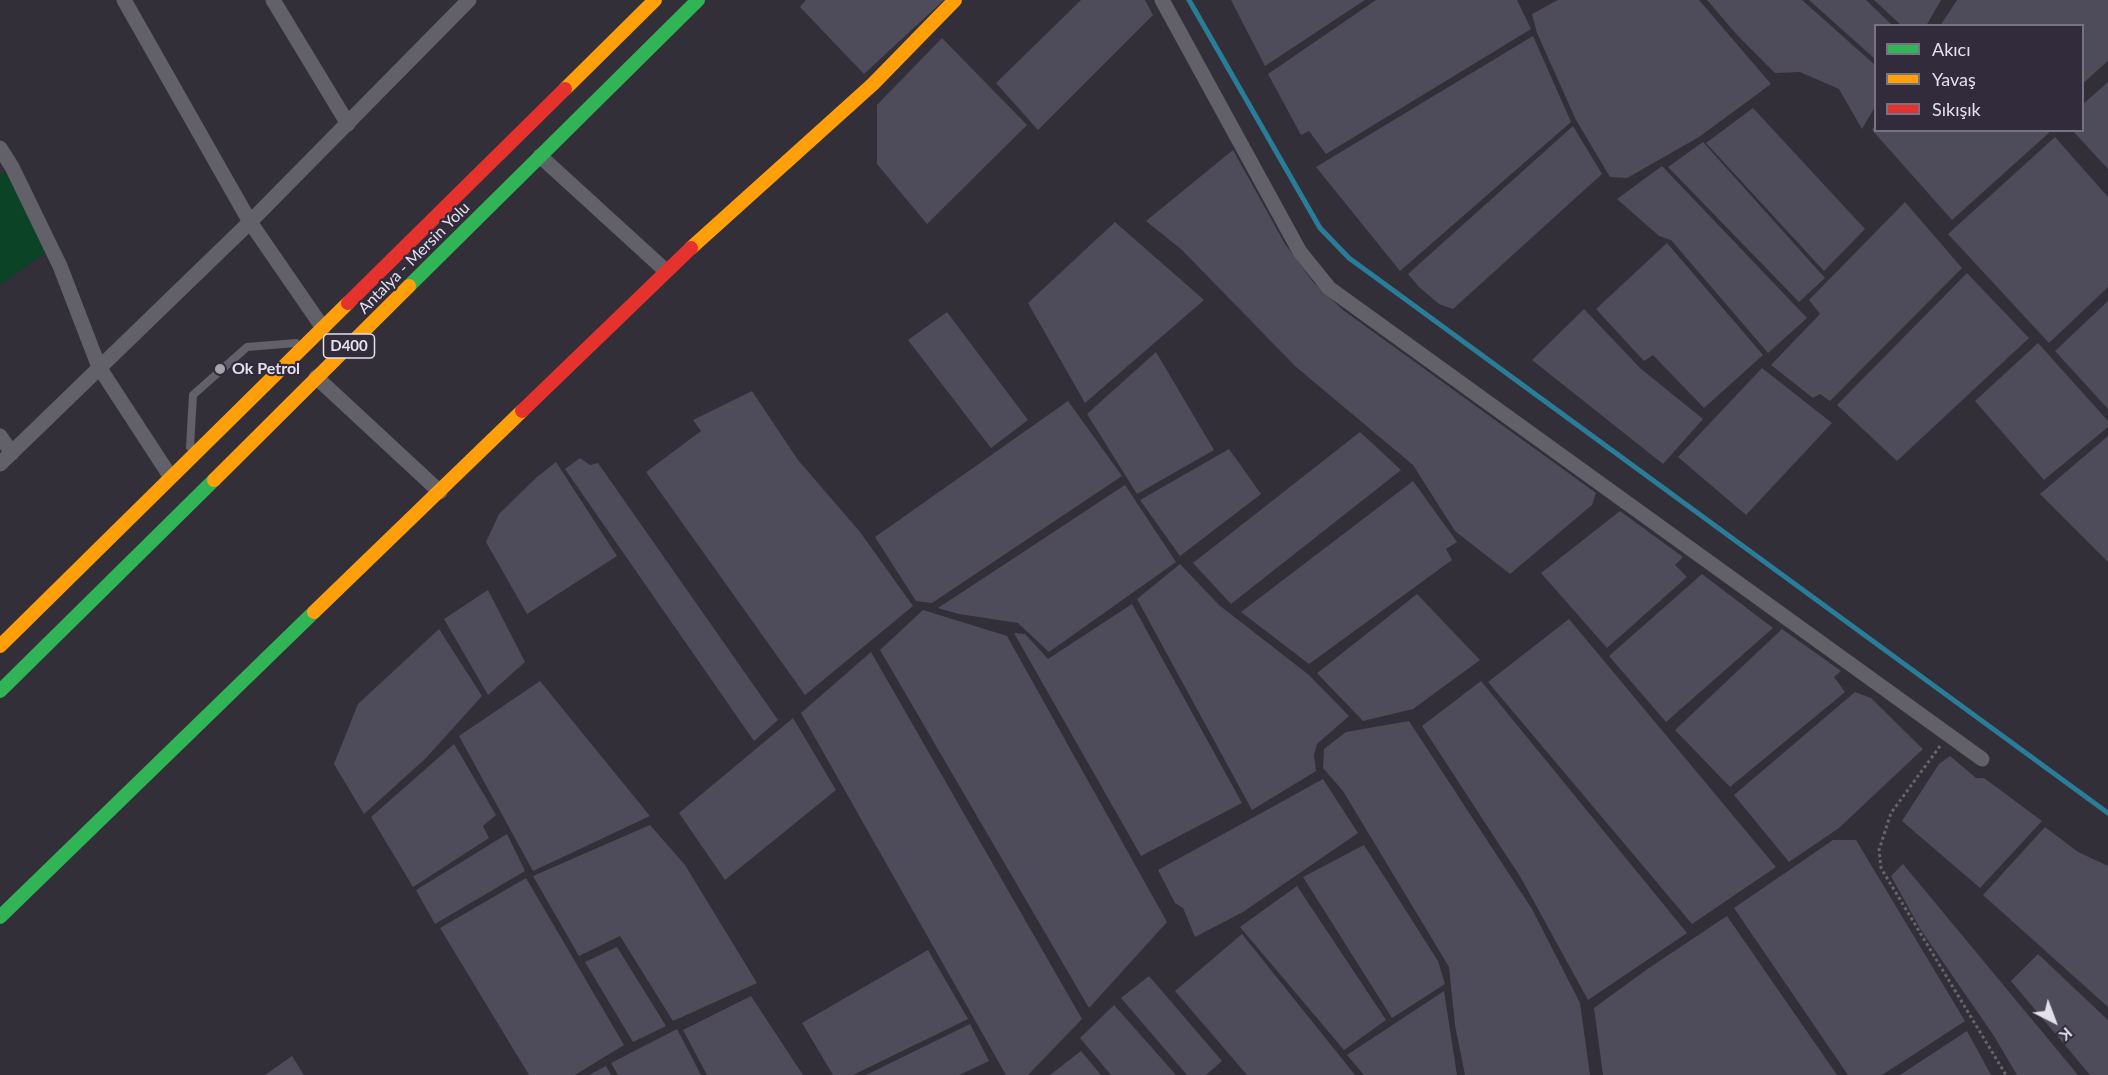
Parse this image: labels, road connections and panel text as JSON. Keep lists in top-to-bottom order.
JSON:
{
  "streets": {
    "main road": ["Antalya - Mersin Yolu", "D400"]
  },
  "places": ["Ok Petrol"],
  "legend": ["Akıcı", "Yavaş", "Sıkışık"],
  "north": "bottom right"
}
